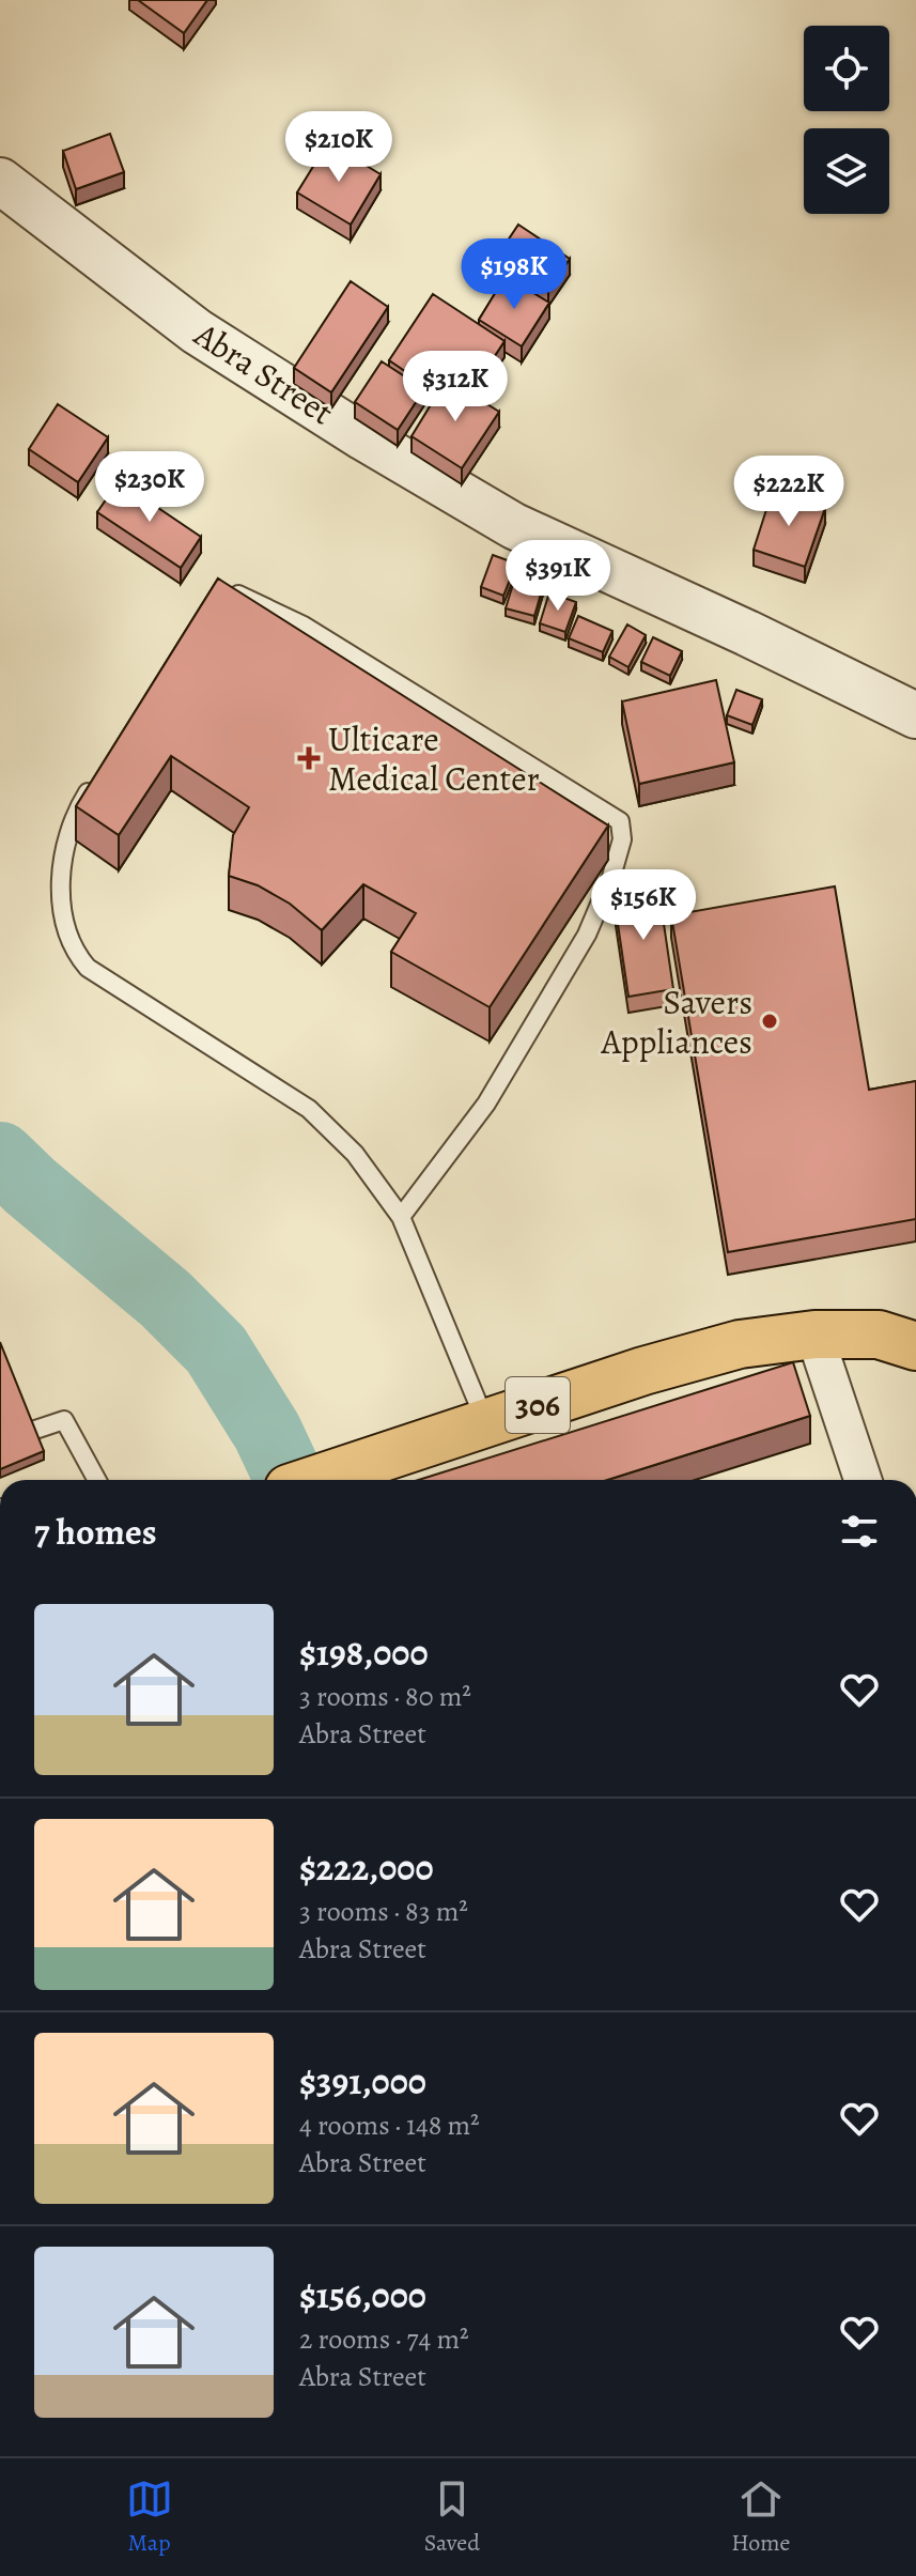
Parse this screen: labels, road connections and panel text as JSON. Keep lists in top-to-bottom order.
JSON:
{
  "streets": {
    "main road": ["306"],
    "street": ["Abra Street"]
  },
  "places": {
    "health": ["Ulticare Medical Center"],
    "other": ["Savers Appliances"]
  },
  "page": {
    "price": [
      "$210K",
      "$198K",
      "$312K",
      "$230K",
      "$222K",
      "$391K",
      "$156K"
    ],
    "heading": "7 homes",
    "list": [
      {
        "name": "$198,000",
        "note": "3 rooms · 80 m² · Abra Street"
      },
      {
        "name": "$222,000",
        "note": "3 rooms · 83 m² · Abra Street"
      },
      {
        "name": "$391,000",
        "note": "4 rooms · 148 m² · Abra Street"
      },
      {
        "name": "$156,000",
        "note": "2 rooms · 74 m² · Abra Street"
      }
    ],
    "tabs": ["Map", "Saved", "Home"]
  }
}
